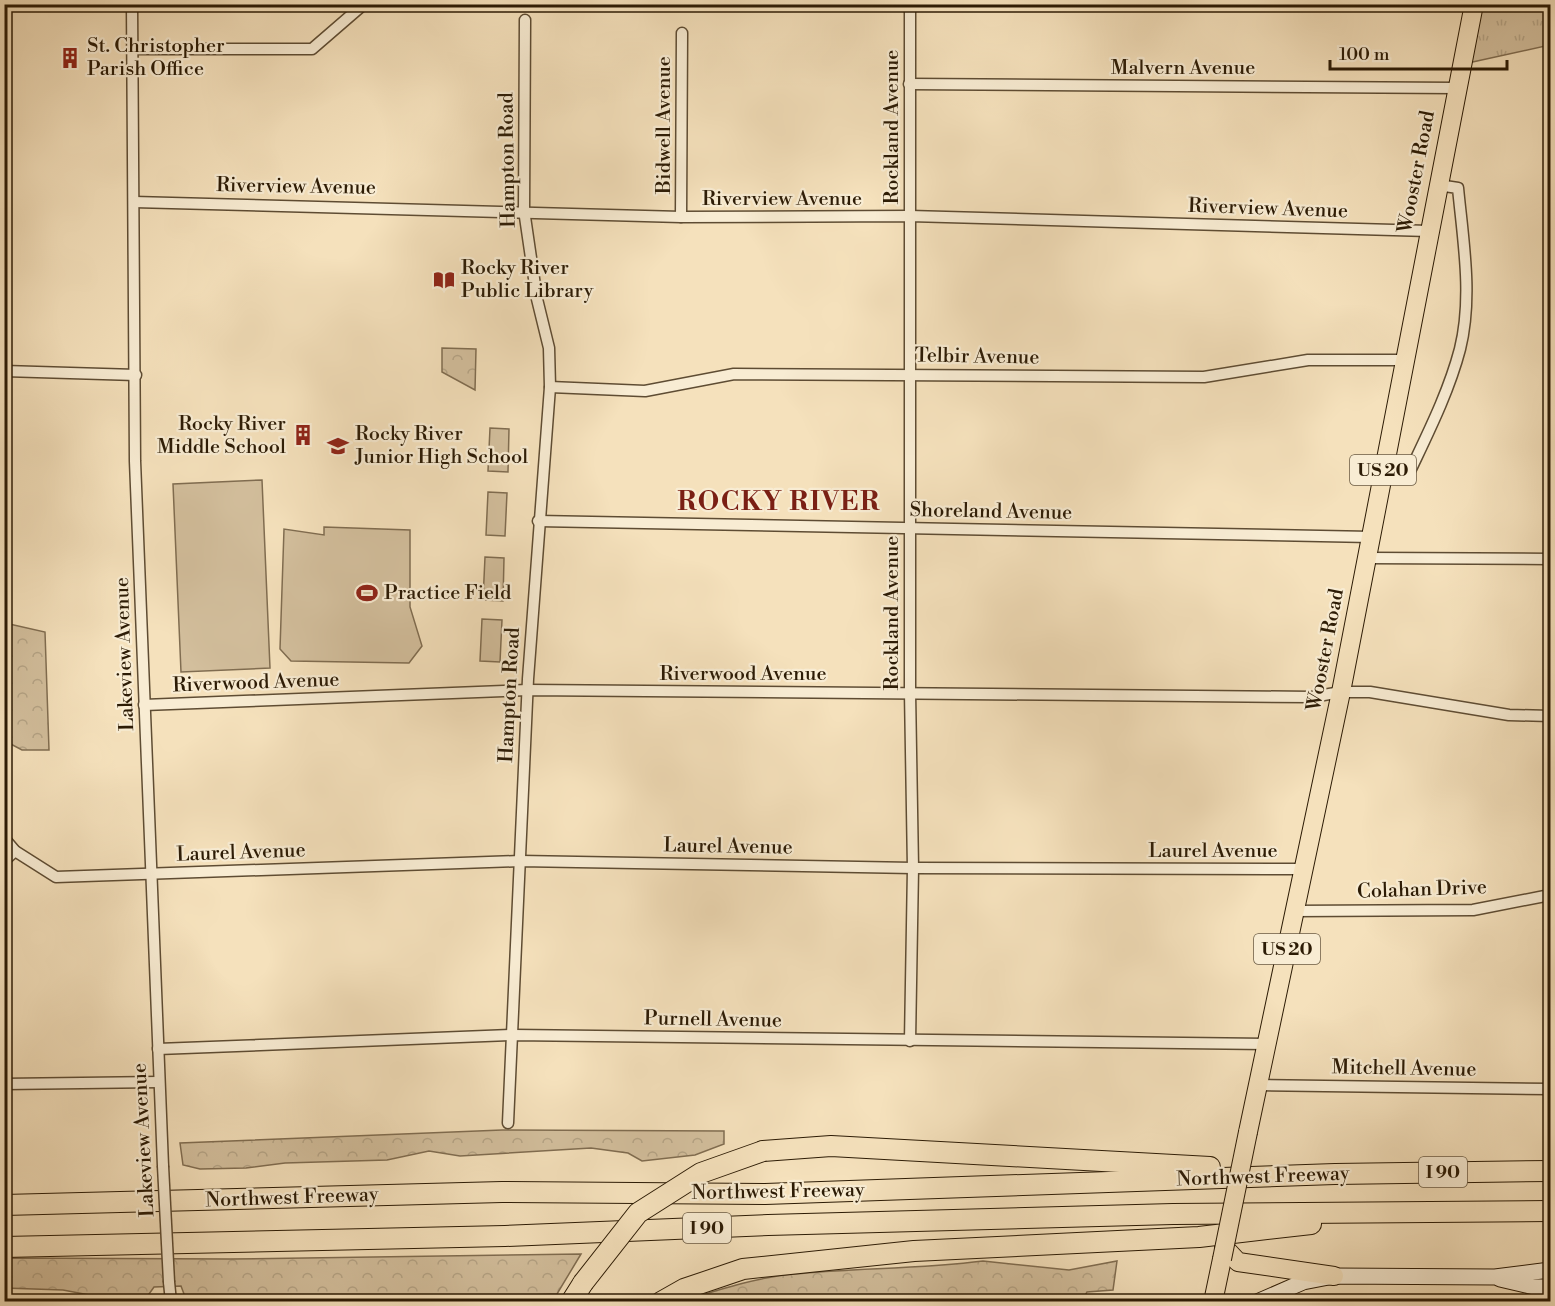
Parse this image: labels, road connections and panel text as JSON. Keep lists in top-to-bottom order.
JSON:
{
  "streets": {
    "highway": ["I 90", "Northwest Freeway"],
    "main road": ["Wooster Road", "US 20"],
    "street": [
      "Malvern Avenue",
      "Bidwell Avenue",
      "Rockland Avenue",
      "Hampton Road",
      "Riverview Avenue",
      "Telbir Avenue",
      "Shoreland Avenue",
      "Lakeview Avenue",
      "Riverwood Avenue",
      "Laurel Avenue",
      "Colahan Drive",
      "Purnell Avenue",
      "Mitchell Avenue"
    ]
  },
  "crossings": [
    ["Malvern Avenue", "Rockland Avenue"],
    ["Malvern Avenue", "Wooster Road"],
    ["Bidwell Avenue", "Riverview Avenue"],
    ["Rockland Avenue", "Riverview Avenue"],
    ["Rockland Avenue", "Telbir Avenue"],
    ["Rockland Avenue", "Shoreland Avenue"],
    ["Rockland Avenue", "Riverwood Avenue"],
    ["Rockland Avenue", "Laurel Avenue"],
    ["Rockland Avenue", "Purnell Avenue"],
    ["Hampton Road", "Riverview Avenue"],
    ["Hampton Road", "Telbir Avenue"],
    ["Hampton Road", "Shoreland Avenue"],
    ["Hampton Road", "Riverwood Avenue"],
    ["Hampton Road", "Laurel Avenue"],
    ["Hampton Road", "Purnell Avenue"],
    ["Wooster Road", "Riverview Avenue"],
    ["Wooster Road", "Telbir Avenue"],
    ["Wooster Road", "Shoreland Avenue"],
    ["Wooster Road", "Riverwood Avenue"],
    ["Wooster Road", "Laurel Avenue"],
    ["Wooster Road", "Colahan Drive"],
    ["Wooster Road", "Purnell Avenue"],
    ["Wooster Road", "Mitchell Avenue"],
    ["Riverview Avenue", "Lakeview Avenue"],
    ["Lakeview Avenue", "Riverwood Avenue"],
    ["Lakeview Avenue", "Laurel Avenue"],
    ["Lakeview Avenue", "Purnell Avenue"]
  ],
  "districts": ["ROCKY RIVER"],
  "places": {
    "building": ["St. Christopher Parish Office", "Rocky River Middle School"],
    "library": ["Rocky River Public Library"],
    "school or university": ["Rocky River Junior High School"],
    "sports": ["Practice Field"]
  },
  "scale_bar": "100 m"
}
